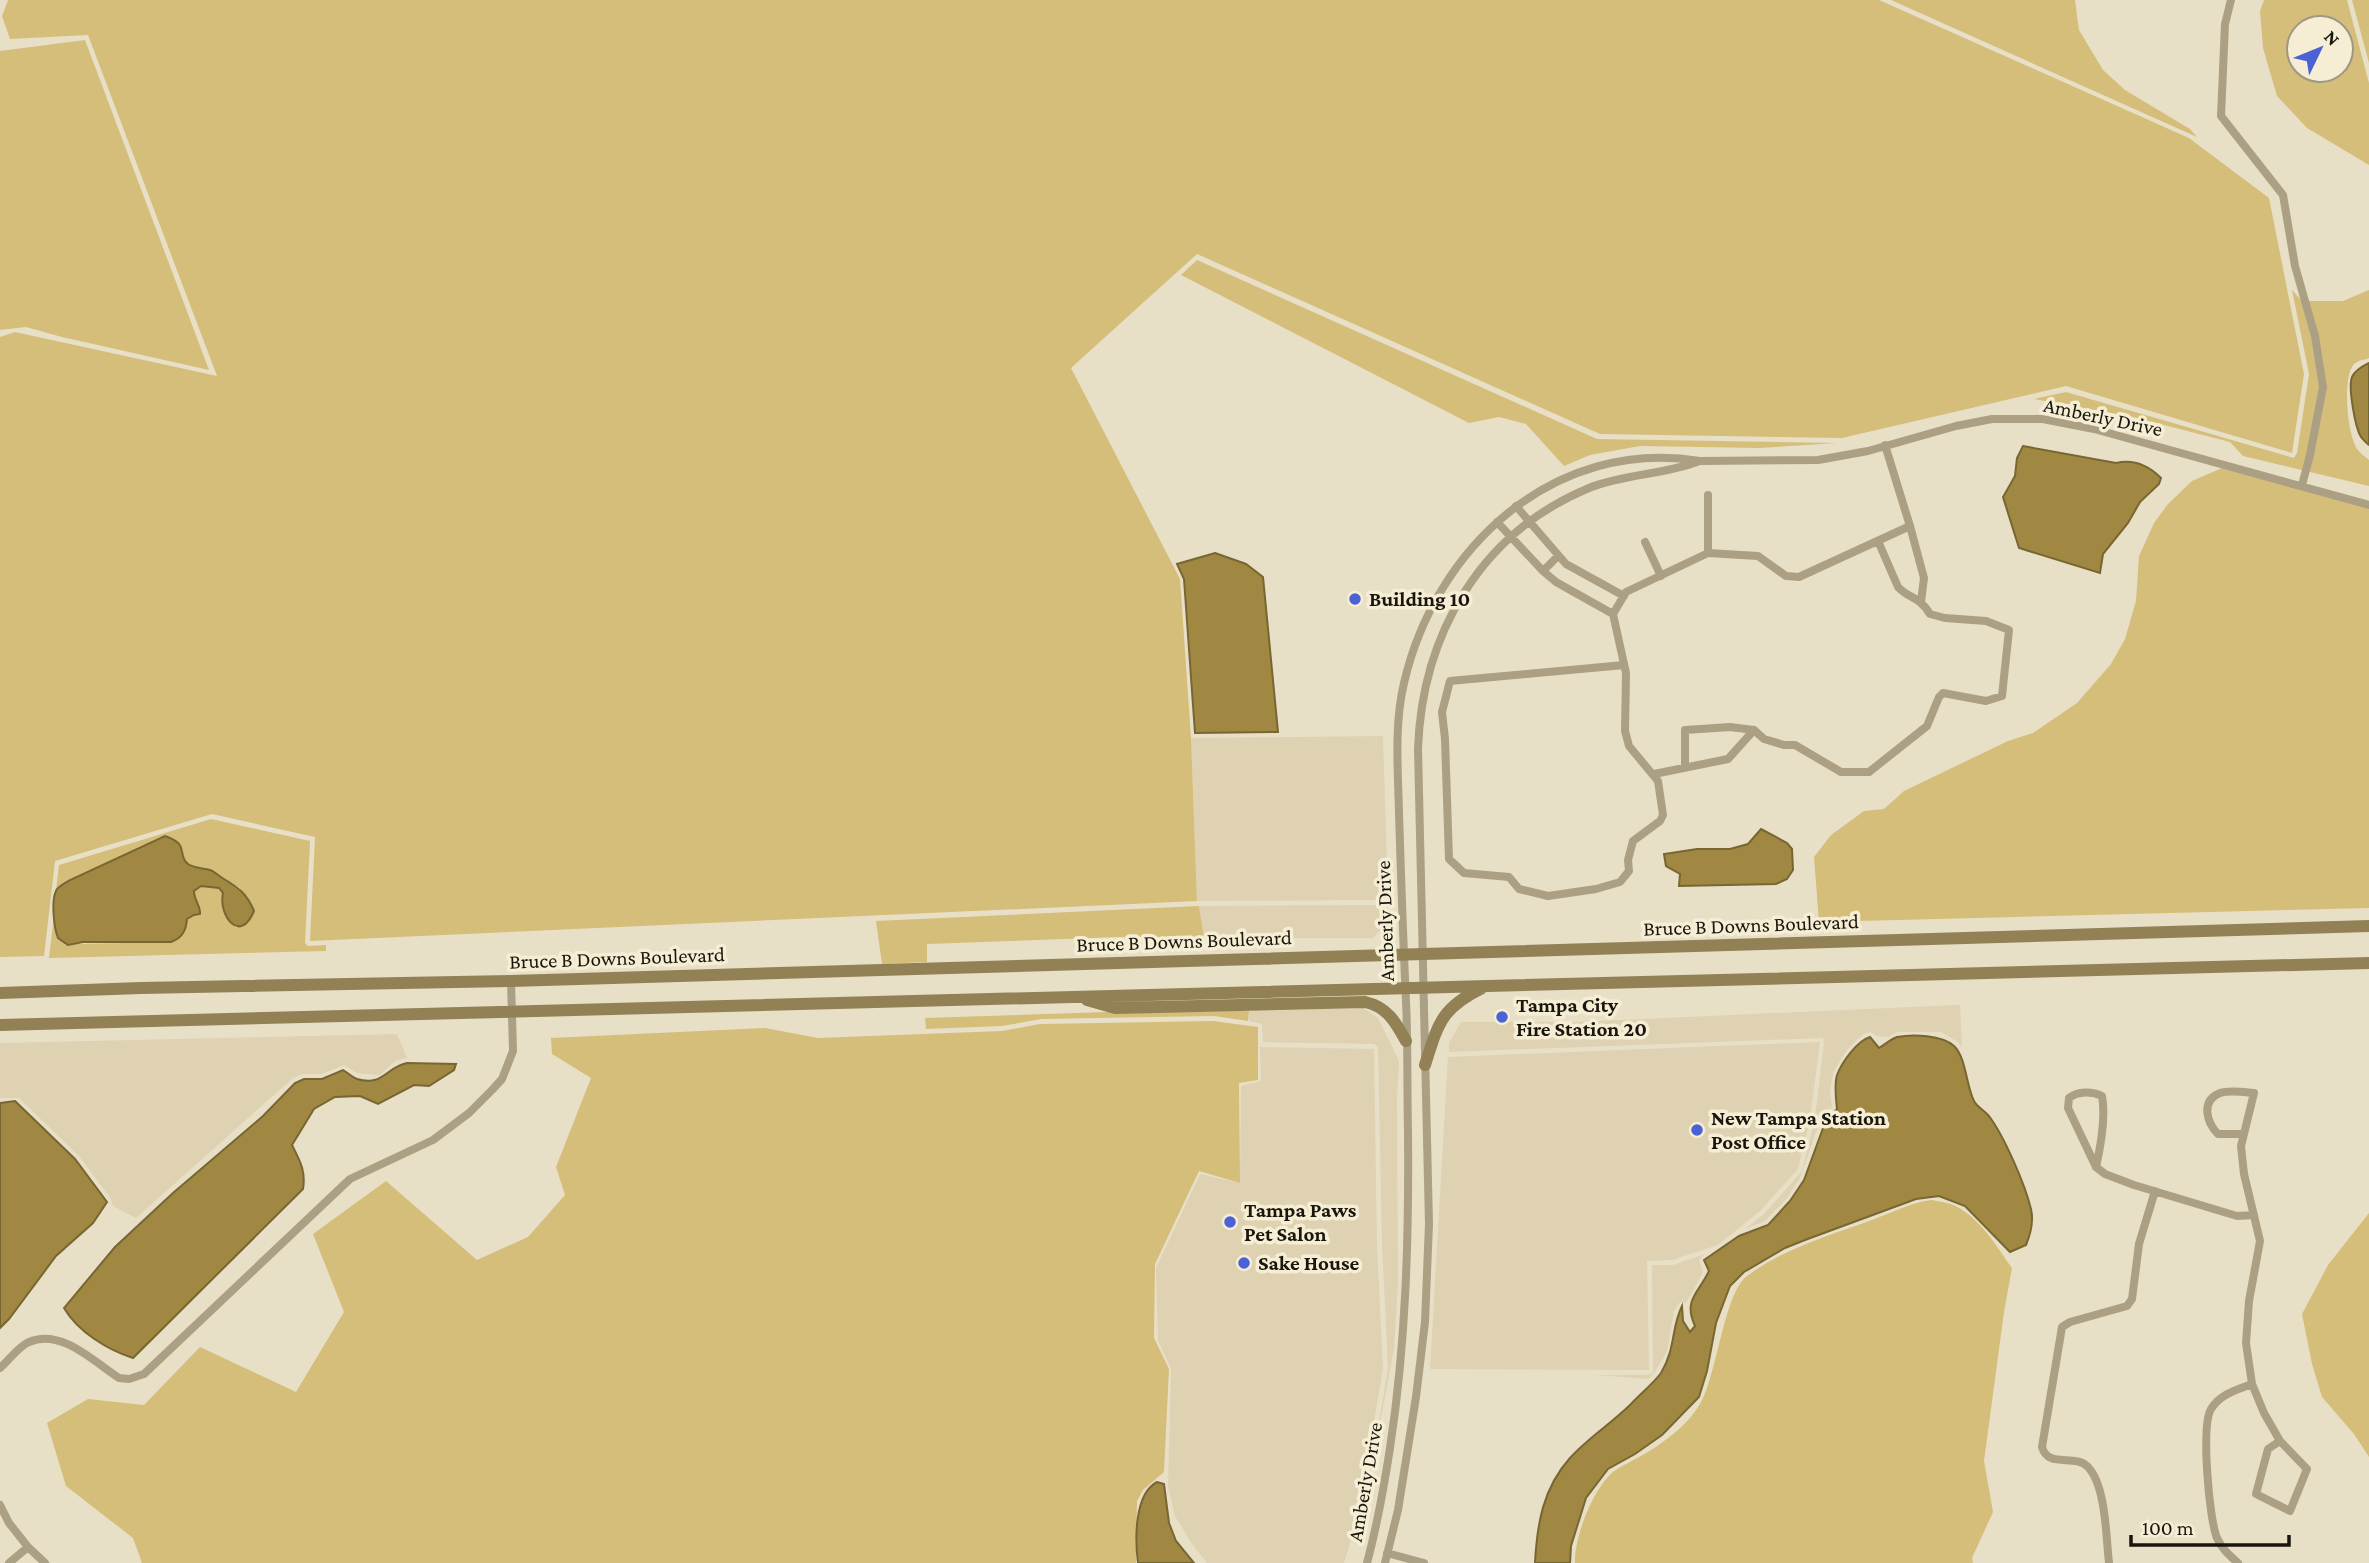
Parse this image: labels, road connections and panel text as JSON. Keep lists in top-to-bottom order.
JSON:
{
  "streets": {
    "main road": ["Bruce B Downs Boulevard"],
    "street": ["Amberly Drive"]
  },
  "crossings": [
    ["Amberly Drive", "Bruce B Downs Boulevard"]
  ],
  "places": [
    "Building 10",
    "Tampa City Fire Station 20",
    "New Tampa Station Post Office",
    "Tampa Paws Pet Salon",
    "Sake House"
  ],
  "scale_bar": "100 m",
  "north": "top right"
}
